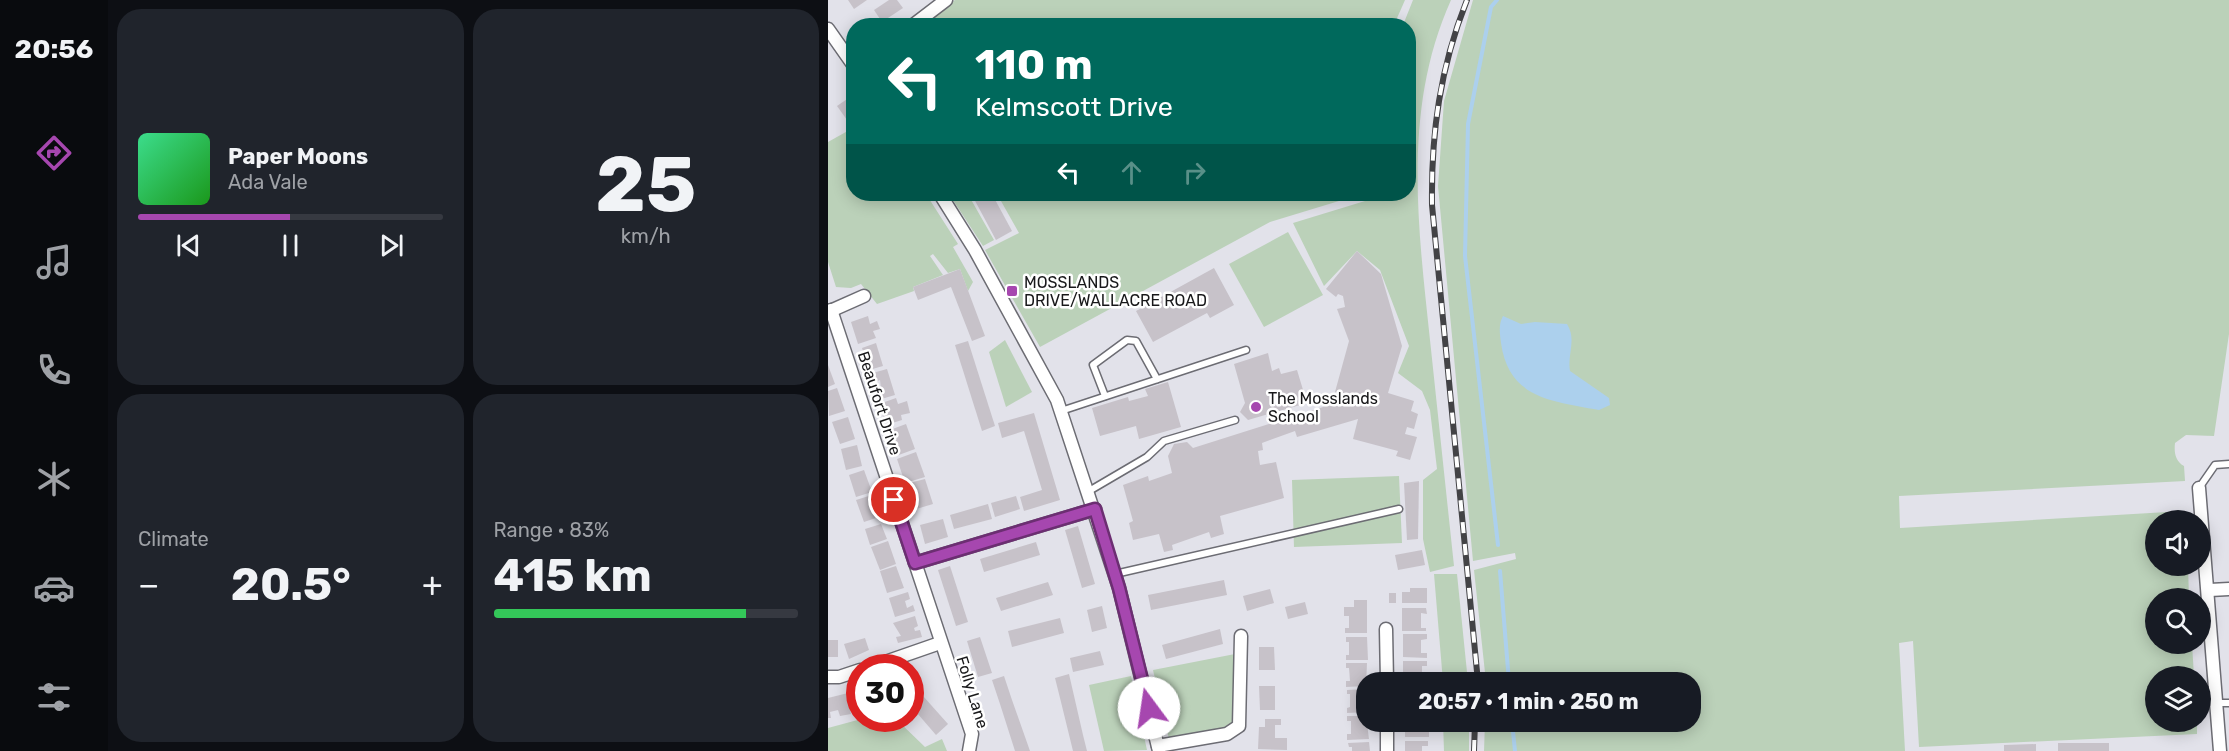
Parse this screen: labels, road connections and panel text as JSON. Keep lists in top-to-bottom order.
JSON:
{
  "streets": {
    "street": ["Beaufort Drive", "Folly Lane"]
  },
  "crossings": [
    ["Beaufort Drive", "Folly Lane"]
  ],
  "places": {
    "transit": ["MOSSLANDS DRIVE/WALLACRE ROAD"],
    "other": ["The Mosslands School"]
  },
  "page": {
    "tabs": "20:56",
    "tile": [
      ["25", "km/h"],
      "Climate",
      ["Range · 83%", "415 km"]
    ],
    "turn": ["110 m", "Kelmscott Drive"],
    "song": ["Paper Moons", "Ada Vale"],
    "heat": ["−", "20.5°", "+"],
    "limit": "30",
    "trip": "20:57 · 1 min · 250 m"
  }
}
